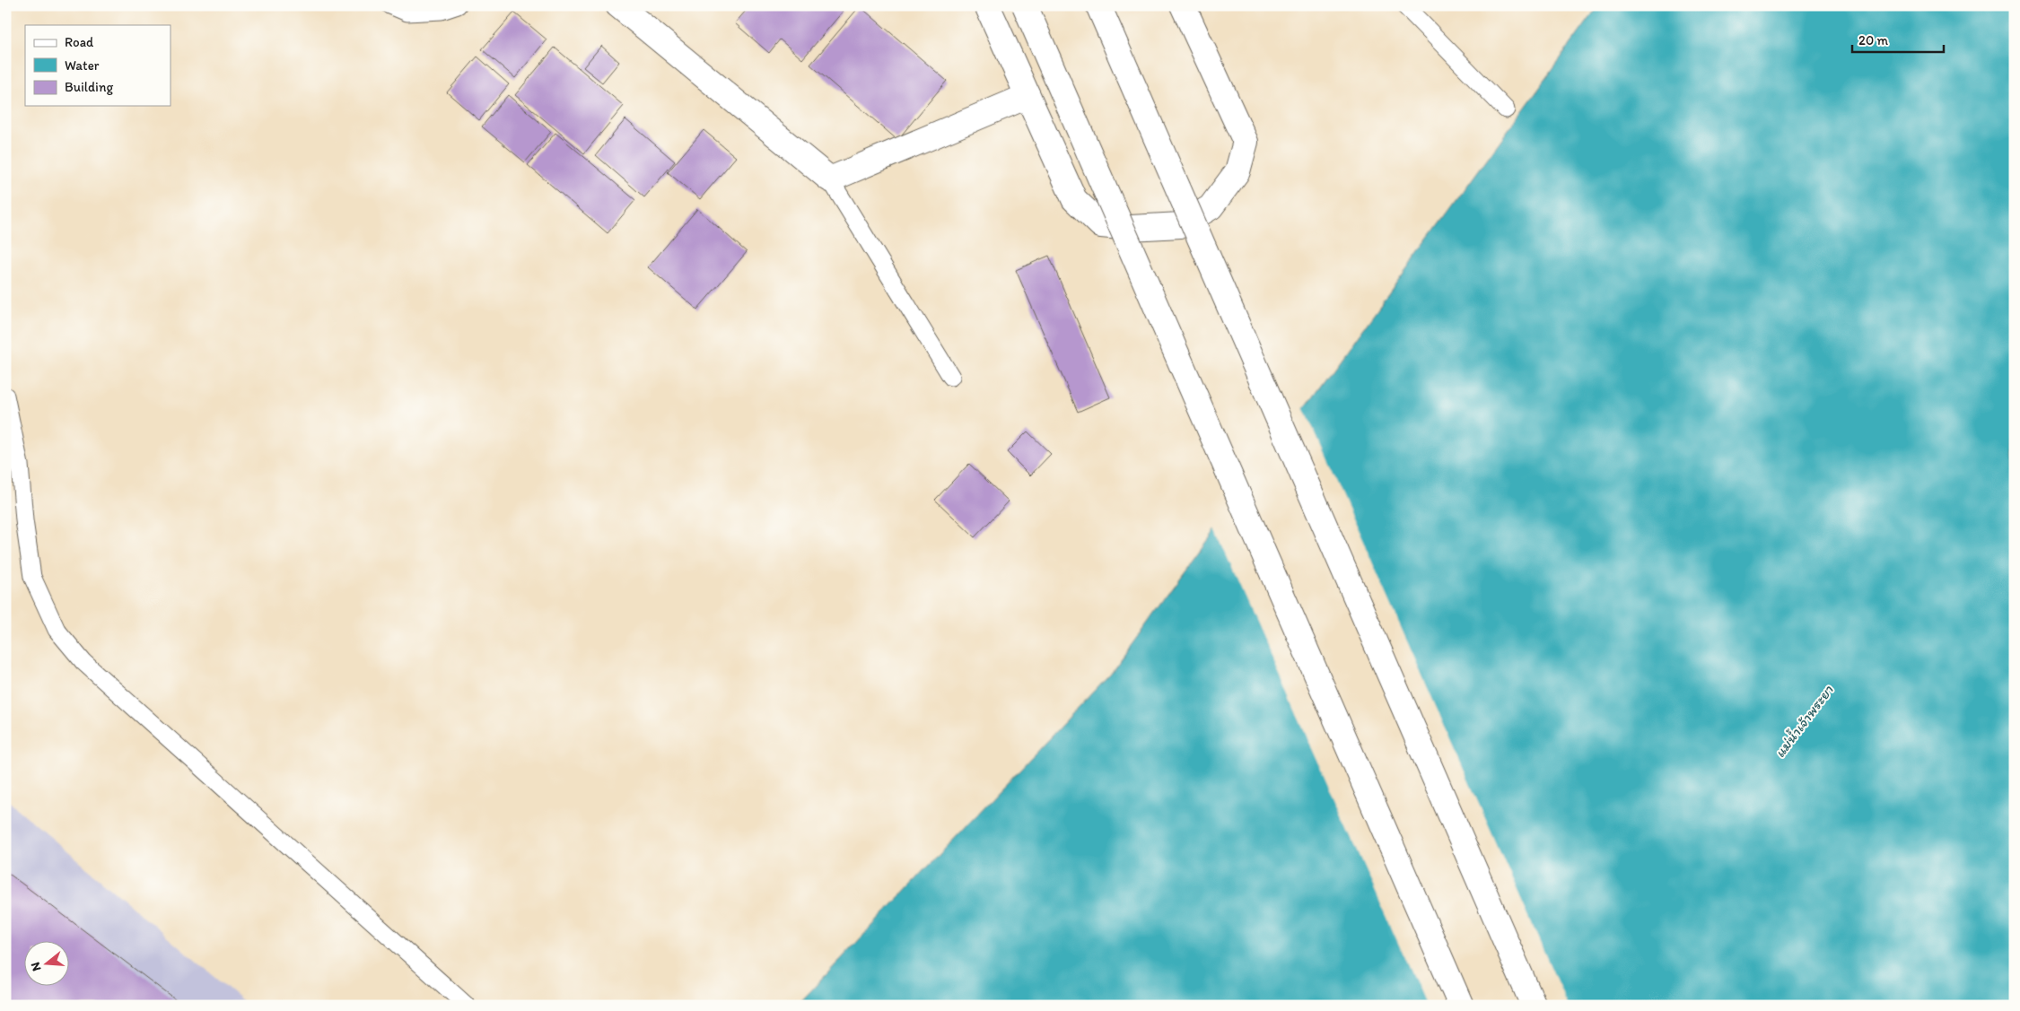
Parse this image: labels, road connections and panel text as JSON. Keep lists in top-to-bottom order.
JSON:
{
  "water": ["แม่น้ำเจ้าพระยา"],
  "legend": ["Road", "Water", "Building"],
  "scale_bar": "20 m",
  "north": "left"
}
